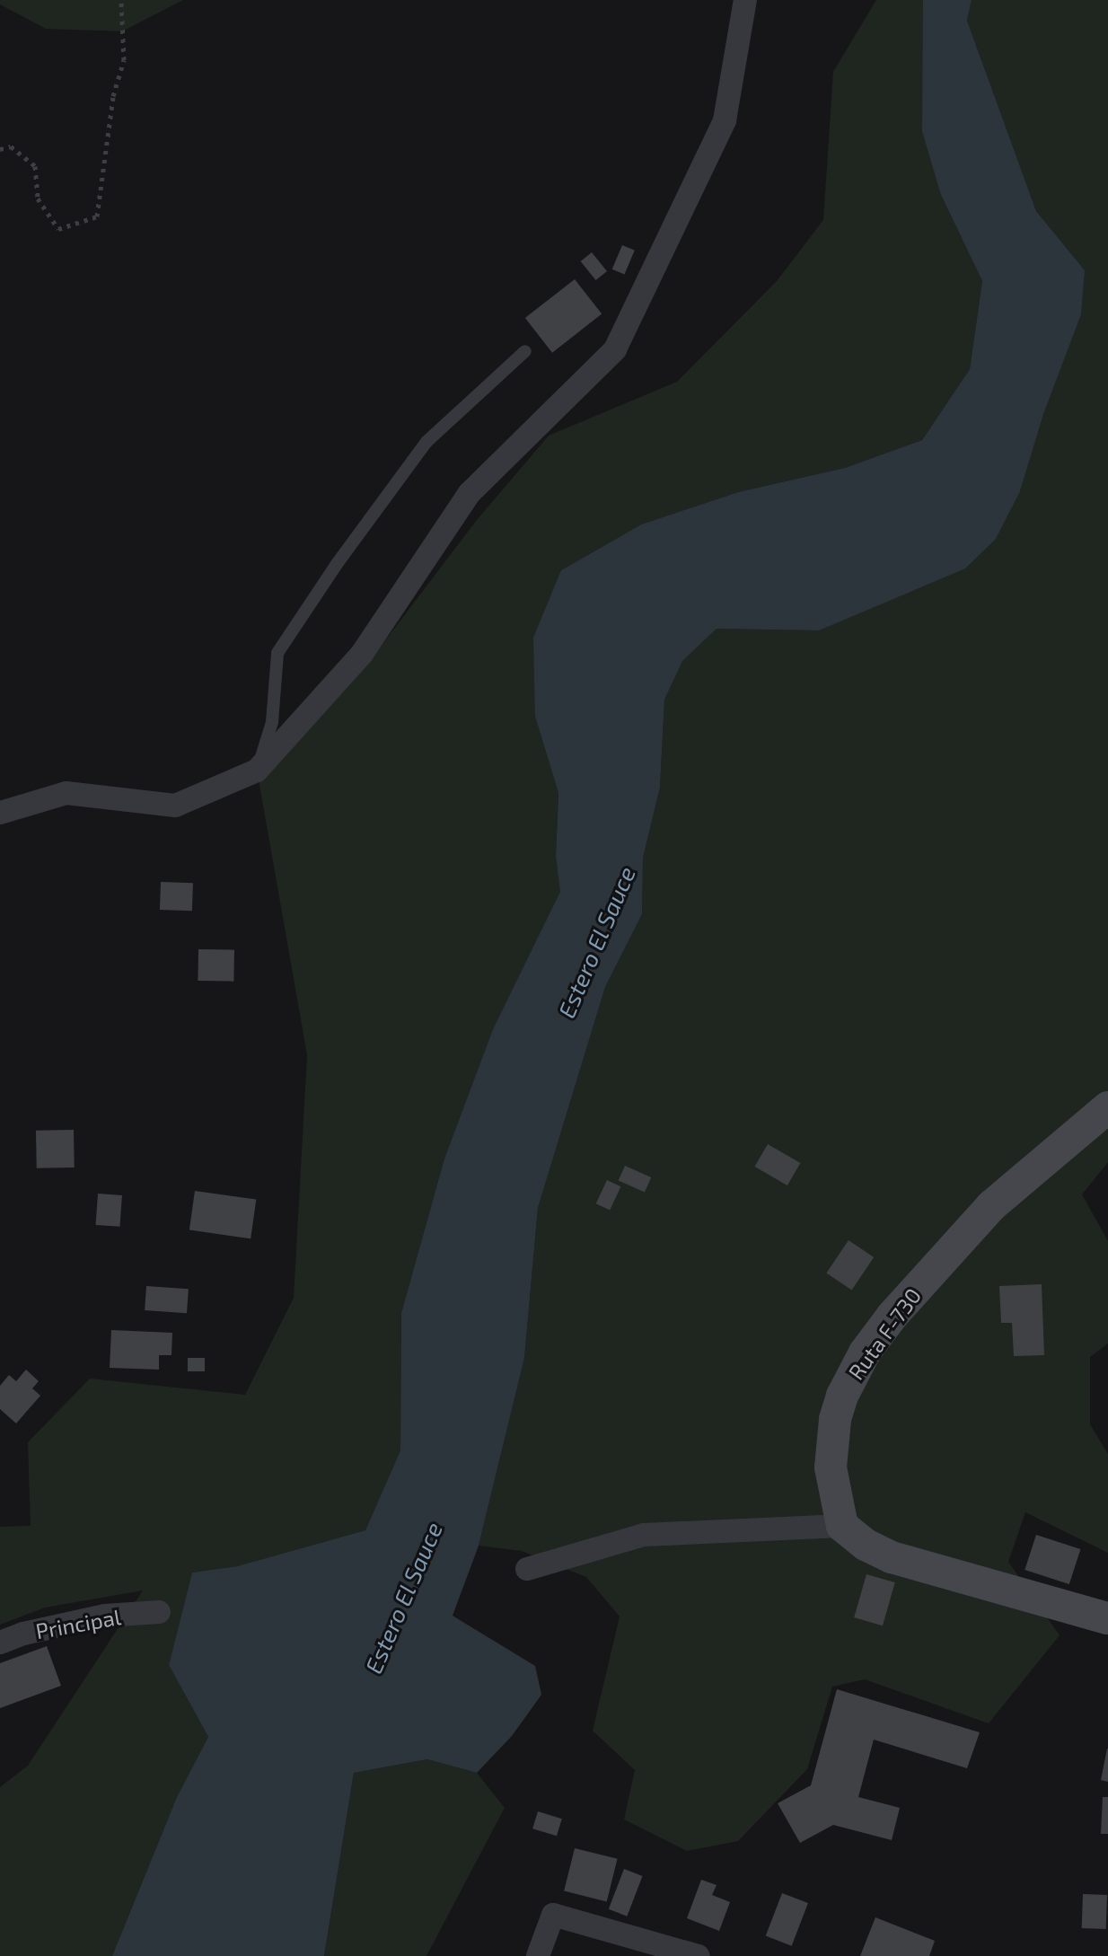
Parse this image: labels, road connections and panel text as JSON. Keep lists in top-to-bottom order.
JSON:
{
  "streets": {
    "street": ["Ruta F-730", "Principal"]
  },
  "water": ["Estero El Sauce"]
}
